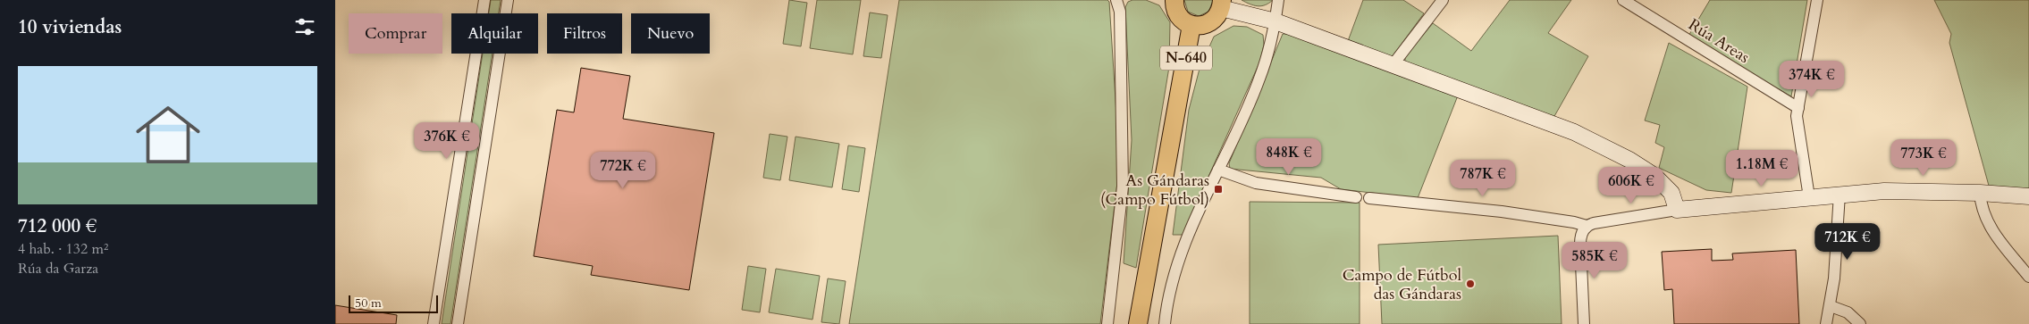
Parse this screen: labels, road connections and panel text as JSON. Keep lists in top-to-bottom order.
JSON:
{
  "streets": {
    "highway": ["N-640"],
    "street": ["Rúa Areas"]
  },
  "places": {
    "transit": ["As Gándaras (Campo Fútbol)"],
    "other": ["Campo de Fútbol das Gándaras"]
  },
  "scale_bar": "50 m",
  "page": {
    "heading": "10 viviendas",
    "chip": [
      "Comprar",
      "Alquilar",
      "Filtros",
      "Nuevo"
    ],
    "list": [
      {
        "name": "712 000 €",
        "note": "4 hab. · 132 m² · Rúa da Garza"
      }
    ],
    "price": [
      "374K €",
      "376K €",
      "848K €",
      "773K €",
      "1.18M €",
      "772K €",
      "787K €",
      "606K €",
      "712K €",
      "585K €"
    ],
    "scale": "50 m"
  }
}
